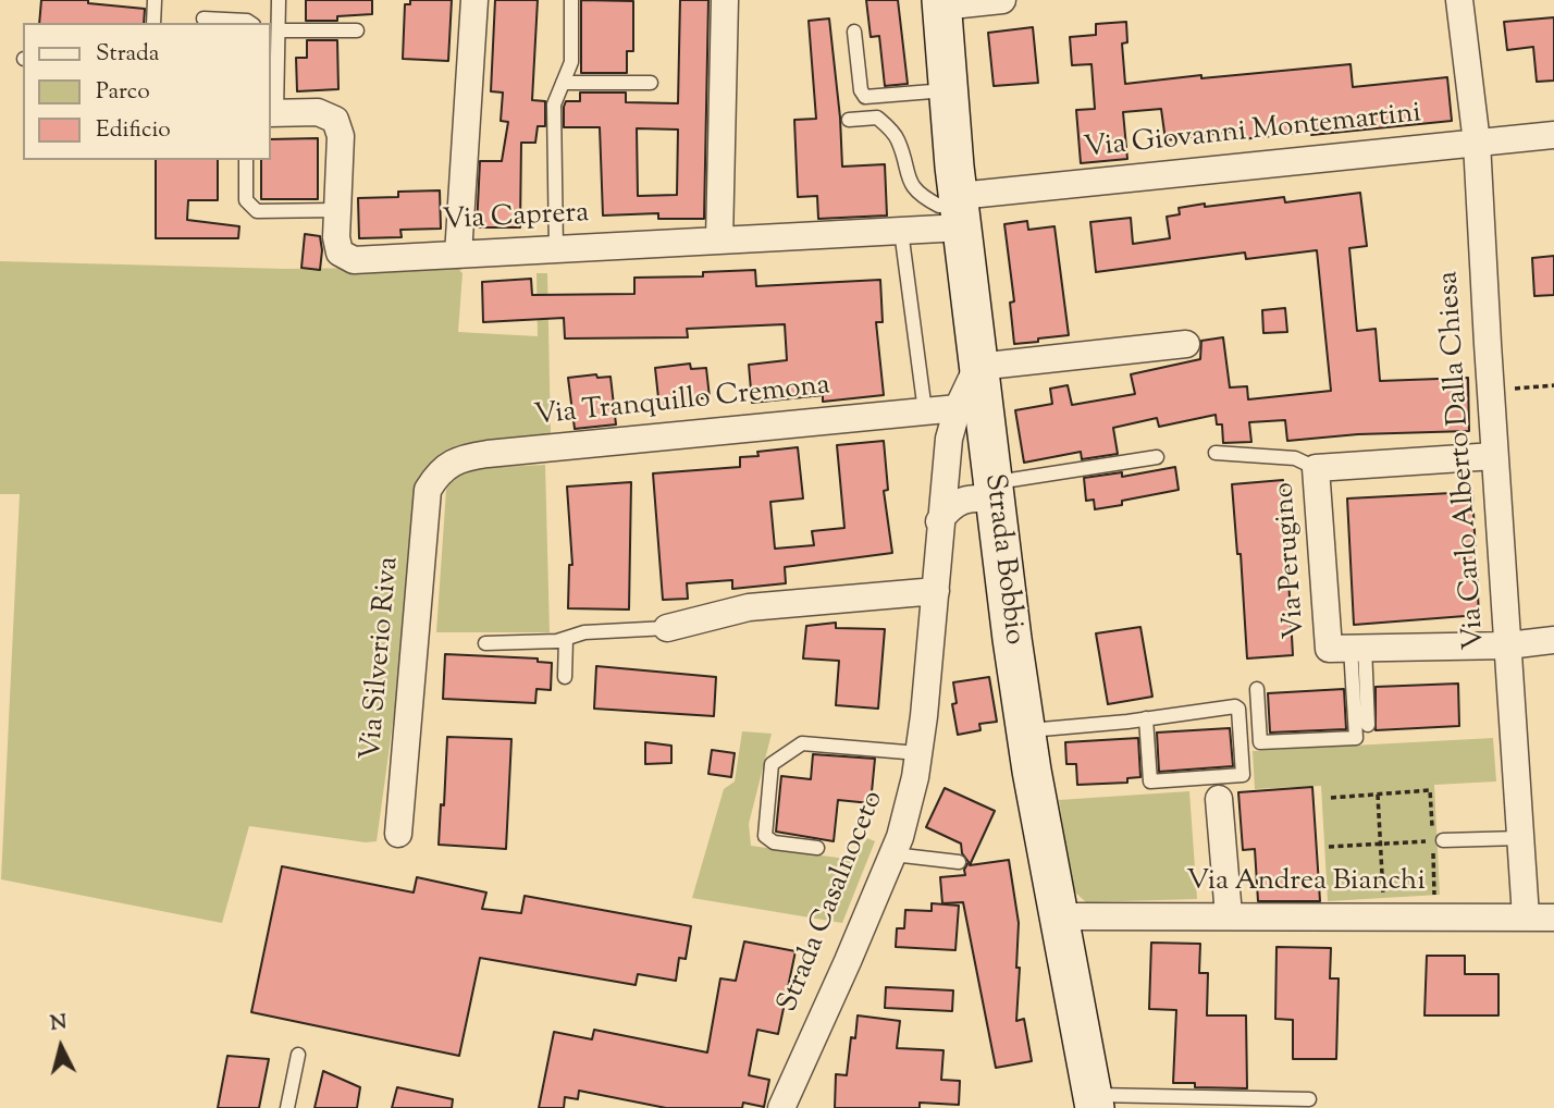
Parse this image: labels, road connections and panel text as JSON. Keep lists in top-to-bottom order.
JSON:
{
  "streets": {
    "main road": ["Strada Bobbio"],
    "street": [
      "Via Giovanni Montemartini",
      "Via Caprera",
      "Via Tranquillo Cremona",
      "Via Carlo Alberto Dalla Chiesa",
      "Via Perugino",
      "Via Silverio Riva",
      "Via Andrea Bianchi",
      "Strada Casalnoceto"
    ]
  },
  "crossings": [
    ["Via Giovanni Montemartini", "Via Caprera"],
    ["Via Giovanni Montemartini", "Via Carlo Alberto Dalla Chiesa"],
    ["Via Giovanni Montemartini", "Strada Bobbio"],
    ["Via Caprera", "Strada Bobbio"],
    ["Via Tranquillo Cremona", "Via Silverio Riva"],
    ["Via Tranquillo Cremona", "Strada Casalnoceto"],
    ["Via Carlo Alberto Dalla Chiesa", "Via Perugino"],
    ["Via Carlo Alberto Dalla Chiesa", "Via Andrea Bianchi"],
    ["Strada Bobbio", "Via Andrea Bianchi"],
    ["Strada Bobbio", "Strada Casalnoceto"]
  ],
  "legend": ["Strada", "Parco", "Edificio"],
  "north": "top"
}
